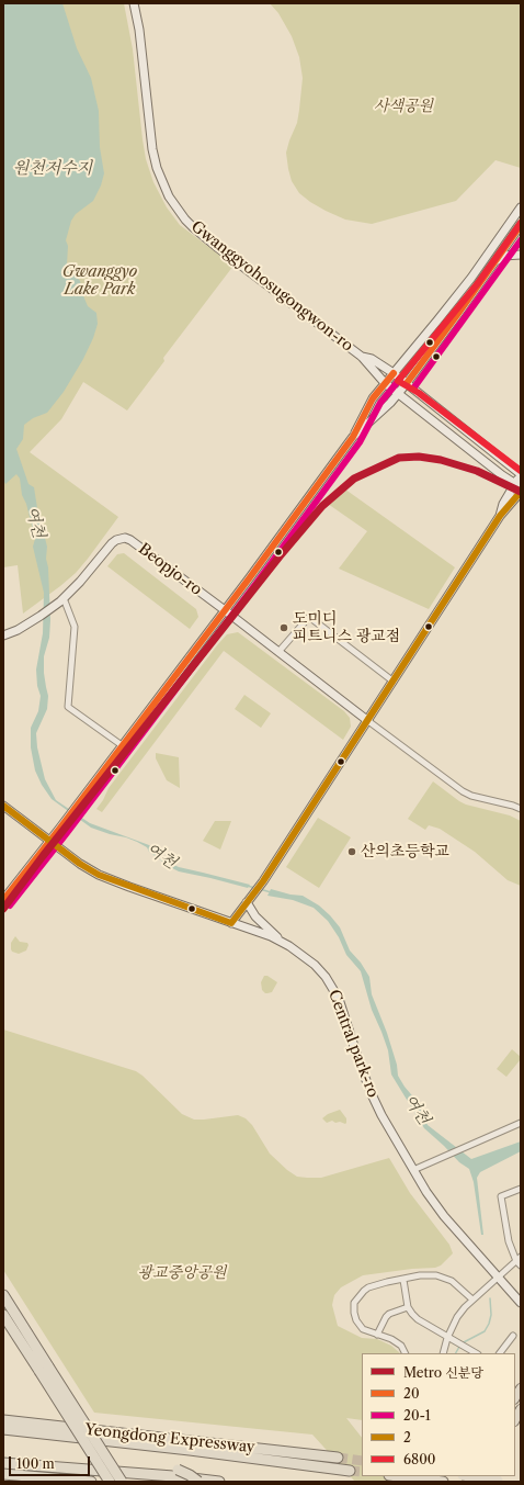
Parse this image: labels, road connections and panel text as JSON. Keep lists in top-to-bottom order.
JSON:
{
  "streets": {
    "highway": ["Yeongdong Expressway"],
    "street": ["Gwanggyohosugongwon-ro", "Beopjo-ro", "Central park-ro"]
  },
  "water": ["원천저수지", "여천"],
  "parks": ["사색공원", "Gwanggyo Lake Park", "광교중앙공원"],
  "places": ["도미디 피트니스 광교점", "산의초등학교"],
  "lines": [
    "transit line 6800",
    "transit line 20",
    "transit line 20-1",
    "metro line 신분당",
    "transit line 2"
  ],
  "legend": [
    "Metro 신분당",
    "20",
    "20-1",
    "2",
    "6800"
  ],
  "scale_bar": "100 m"
}
